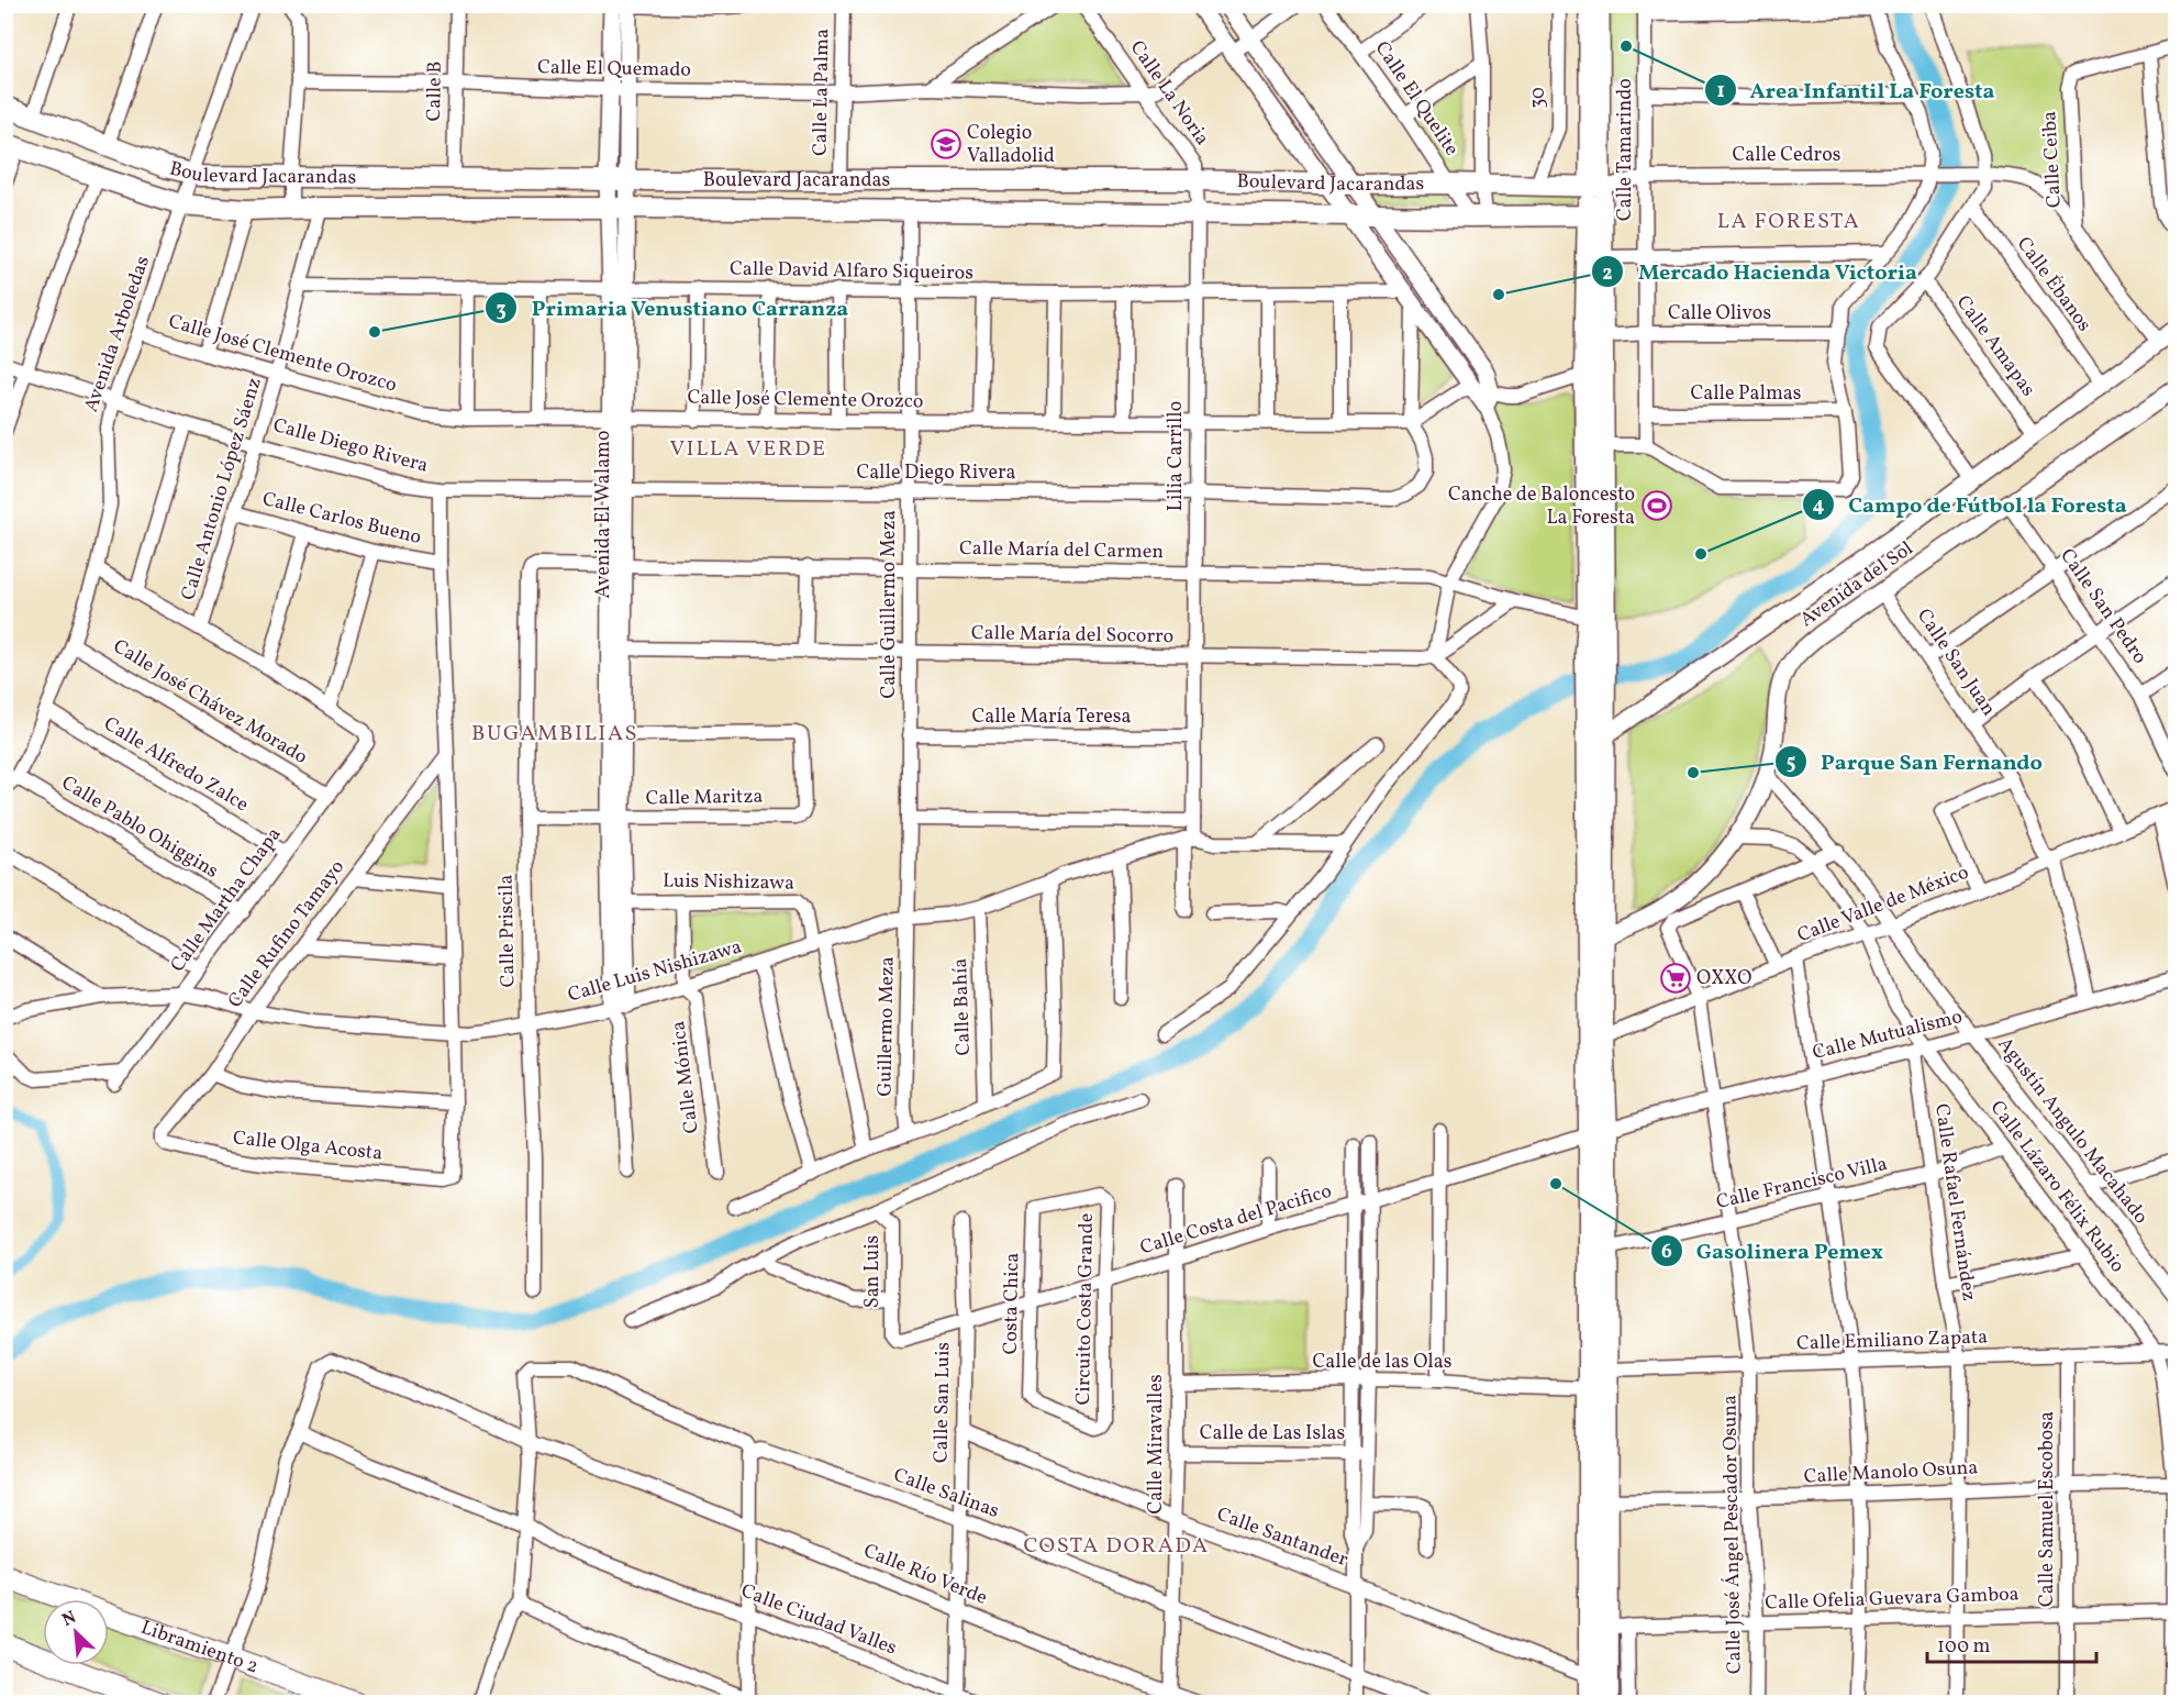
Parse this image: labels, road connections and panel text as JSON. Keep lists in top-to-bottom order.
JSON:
{
  "streets": {
    "main road": ["Boulevard Jacarandas", "Libramiento 2"],
    "street": [
      "Calle El Quemado",
      "Calle B",
      "Calle La Palma",
      "Calle La Noria",
      "30",
      "Calle El Quelite",
      "Calle Tamarindo",
      "Calle Cedros",
      "Calle Ceiba",
      "Calle David Alfaro Siqueiros",
      "Calle Ébanos",
      "Calle Olivos",
      "Avenida Arboledas",
      "Calle Amapas",
      "Calle José Clemente Orozco",
      "Calle Palmas",
      "Calle Diego Rivera",
      "Lilia Carrillo",
      "Calle Antonio López Sáenz",
      "Avenida El Walamo",
      "Calle Carlos Bueno",
      "Calle María del Carmen",
      "Avenida del Sol",
      "Calle Guillermo Meza",
      "Calle San Pedro",
      "Calle María del Socorro",
      "Calle San Juan",
      "Calle José Chávez Morado",
      "Calle María Teresa",
      "Calle Alfredo Zalce",
      "Calle Maritza",
      "Calle Pablo Ohiggins",
      "Luis Nishizawa",
      "Calle Martha Chapa",
      "Calle Valle de México",
      "Calle Priscila",
      "Calle Rufino Tamayo",
      "Calle Luis Nishizawa",
      "Calle Bahía",
      "Guillermo Meza",
      "Calle Mutualismo",
      "Calle Mónica",
      "Agustín Angulo Macahado",
      "Calle Olga Acosta",
      "Calle Francisco Villa",
      "Calle Lázaro Félix Rubio",
      "Calle Rafael Fernández",
      "Calle Costa del Pacifico",
      "San Luis",
      "Costa Chica",
      "Circuito Costa Grande",
      "Calle Emiliano Zapata",
      "Calle de las Olas",
      "Calle San Luis",
      "Calle de Las Islas",
      "Calle Miravalles",
      "Calle Manolo Osuna",
      "Calle Salinas",
      "Calle Samuel Escobosa",
      "Calle José Ángel Pescador Osuna",
      "Calle Santander",
      "Calle Río Verde",
      "Calle Ofelia Guevara Gamboa",
      "Calle Ciudad Valles"
    ]
  },
  "crossings": [
    ["Calle El Quemado", "Calle B"],
    ["Calle El Quemado", "Calle La Palma"],
    ["Calle El Quemado", "Calle La Noria"],
    ["Calle El Quemado", "Avenida El Walamo"],
    ["Calle B", "Boulevard Jacarandas"],
    ["Calle La Palma", "Boulevard Jacarandas"],
    ["Calle La Noria", "Boulevard Jacarandas"],
    ["Calle La Noria", "Lilia Carrillo"],
    ["30", "Boulevard Jacarandas"],
    ["Calle El Quelite", "Boulevard Jacarandas"],
    ["Calle Tamarindo", "Calle Cedros"],
    ["Calle Tamarindo", "Calle Olivos"],
    ["Calle Tamarindo", "Calle Palmas"],
    ["Calle Cedros", "Calle Ceiba"],
    ["Calle Cedros", "Boulevard Jacarandas"],
    ["Calle Ceiba", "Avenida del Sol"],
    ["Boulevard Jacarandas", "Avenida Arboledas"],
    ["Boulevard Jacarandas", "Lilia Carrillo"],
    ["Boulevard Jacarandas", "Calle Antonio López Sáenz"],
    ["Boulevard Jacarandas", "Avenida El Walamo"],
    ["Boulevard Jacarandas", "Calle Guillermo Meza"],
    ["Calle David Alfaro Siqueiros", "Lilia Carrillo"],
    ["Calle David Alfaro Siqueiros", "Calle Antonio López Sáenz"],
    ["Calle David Alfaro Siqueiros", "Avenida El Walamo"],
    ["Calle David Alfaro Siqueiros", "Calle Guillermo Meza"],
    ["Calle Ébanos", "Avenida del Sol"],
    ["Avenida Arboledas", "Calle José Clemente Orozco"],
    ["Avenida Arboledas", "Calle Diego Rivera"],
    ["Avenida Arboledas", "Calle José Chávez Morado"],
    ["Avenida Arboledas", "Calle Alfredo Zalce"],
    ["Avenida Arboledas", "Calle Pablo Ohiggins"],
    ["Calle Amapas", "Avenida del Sol"],
    ["Calle José Clemente Orozco", "Calle Diego Rivera"],
    ["Calle José Clemente Orozco", "Lilia Carrillo"],
    ["Calle José Clemente Orozco", "Calle Antonio López Sáenz"],
    ["Calle José Clemente Orozco", "Avenida El Walamo"],
    ["Calle José Clemente Orozco", "Calle Guillermo Meza"],
    ["Calle Diego Rivera", "Lilia Carrillo"],
    ["Calle Diego Rivera", "Calle Antonio López Sáenz"],
    ["Calle Diego Rivera", "Avenida El Walamo"],
    ["Calle Diego Rivera", "Calle Guillermo Meza"],
    ["Lilia Carrillo", "Calle María del Carmen"],
    ["Lilia Carrillo", "Calle María del Socorro"],
    ["Lilia Carrillo", "Calle María Teresa"],
    ["Lilia Carrillo", "Calle Luis Nishizawa"],
    ["Calle Antonio López Sáenz", "Calle Carlos Bueno"],
    ["Avenida El Walamo", "Calle María del Carmen"],
    ["Avenida El Walamo", "Calle María del Socorro"],
    ["Avenida El Walamo", "Calle Maritza"],
    ["Avenida El Walamo", "Luis Nishizawa"],
    ["Avenida El Walamo", "Calle Luis Nishizawa"],
    ["Calle María del Carmen", "Calle Guillermo Meza"],
    ["Calle María del Carmen", "Calle Priscila"],
    ["Avenida del Sol", "Calle San Pedro"],
    ["Avenida del Sol", "Calle San Juan"],
    ["Avenida del Sol", "Agustín Angulo Macahado"],
    ["Calle Guillermo Meza", "Calle María del Socorro"],
    ["Calle Guillermo Meza", "Calle María Teresa"],
    ["Calle Guillermo Meza", "Calle Luis Nishizawa"],
    ["Calle Guillermo Meza", "Guillermo Meza"],
    ["Calle San Juan", "Calle Valle de México"],
    ["Calle San Juan", "Calle Mutualismo"],
    ["Calle José Chávez Morado", "Calle Martha Chapa"],
    ["Calle Alfredo Zalce", "Calle Martha Chapa"],
    ["Calle Maritza", "Calle Priscila"],
    ["Calle Pablo Ohiggins", "Calle Martha Chapa"],
    ["Luis Nishizawa", "Calle Luis Nishizawa"],
    ["Luis Nishizawa", "Calle Mónica"],
    ["Calle Martha Chapa", "Calle Luis Nishizawa"],
    ["Calle Valle de México", "Agustín Angulo Macahado"],
    ["Calle Valle de México", "Calle Lázaro Félix Rubio"],
    ["Calle Valle de México", "Calle José Ángel Pescador Osuna"],
    ["Calle Priscila", "Calle Luis Nishizawa"],
    ["Calle Rufino Tamayo", "Calle Luis Nishizawa"],
    ["Calle Rufino Tamayo", "Calle Olga Acosta"],
    ["Calle Luis Nishizawa", "Calle Bahía"],
    ["Calle Luis Nishizawa", "Guillermo Meza"],
    ["Calle Luis Nishizawa", "Calle Mónica"],
    ["Calle Mutualismo", "Agustín Angulo Macahado"],
    ["Calle Mutualismo", "Calle Lázaro Félix Rubio"],
    ["Calle Mutualismo", "Calle Rafael Fernández"],
    ["Calle Mutualismo", "Calle Costa del Pacifico"],
    ["Calle Mutualismo", "Calle José Ángel Pescador Osuna"],
    ["Calle Francisco Villa", "Calle Lázaro Félix Rubio"],
    ["Calle Francisco Villa", "Calle Rafael Fernández"],
    ["Calle Francisco Villa", "Calle José Ángel Pescador Osuna"],
    ["Calle Lázaro Félix Rubio", "Calle Rafael Fernández"],
    ["Calle Lázaro Félix Rubio", "Calle Emiliano Zapata"],
    ["Calle Rafael Fernández", "Calle Emiliano Zapata"],
    ["Calle Rafael Fernández", "Calle Manolo Osuna"],
    ["Calle Rafael Fernández", "Calle Ofelia Guevara Gamboa"],
    ["Calle Costa del Pacifico", "San Luis"],
    ["Calle Costa del Pacifico", "Costa Chica"],
    ["Calle Costa del Pacifico", "Circuito Costa Grande"],
    ["Calle Costa del Pacifico", "Calle San Luis"],
    ["Calle Costa del Pacifico", "Calle Miravalles"],
    ["Costa Chica", "Circuito Costa Grande"],
    ["Calle Emiliano Zapata", "Calle Samuel Escobosa"],
    ["Calle Emiliano Zapata", "Calle José Ángel Pescador Osuna"],
    ["Calle de las Olas", "Calle Miravalles"],
    ["Calle San Luis", "Calle Salinas"],
    ["Calle San Luis", "Calle Santander"],
    ["Calle San Luis", "Calle Río Verde"],
    ["Calle San Luis", "Calle Ciudad Valles"],
    ["Calle de Las Islas", "Calle Miravalles"],
    ["Calle Miravalles", "Calle Salinas"],
    ["Calle Miravalles", "Calle Santander"],
    ["Calle Miravalles", "Calle Río Verde"],
    ["Calle Manolo Osuna", "Calle Samuel Escobosa"],
    ["Calle Manolo Osuna", "Calle José Ángel Pescador Osuna"],
    ["Calle Salinas", "Calle Río Verde"],
    ["Calle Samuel Escobosa", "Calle Ofelia Guevara Gamboa"],
    ["Calle José Ángel Pescador Osuna", "Calle Ofelia Guevara Gamboa"],
    ["Calle Río Verde", "Calle Ciudad Valles"]
  ],
  "districts": [
    "LA FORESTA",
    "VILLA VERDE",
    "BUGAMBILIAS",
    "COSTA DORADA"
  ],
  "places": {
    "other": [
      "Area Infantil La Foresta",
      "Mercado Hacienda Victoria",
      "Primaria Venustiano Carranza",
      "Campo de Fútbol la Foresta",
      "Parque San Fernando",
      "Gasolinera Pemex"
    ],
    "school or university": ["Colegio Valladolid"],
    "sports": ["Canche de Baloncesto La Foresta"],
    "supermarket": ["OXXO"]
  },
  "scale_bar": "100 m",
  "north": "top left"
}
